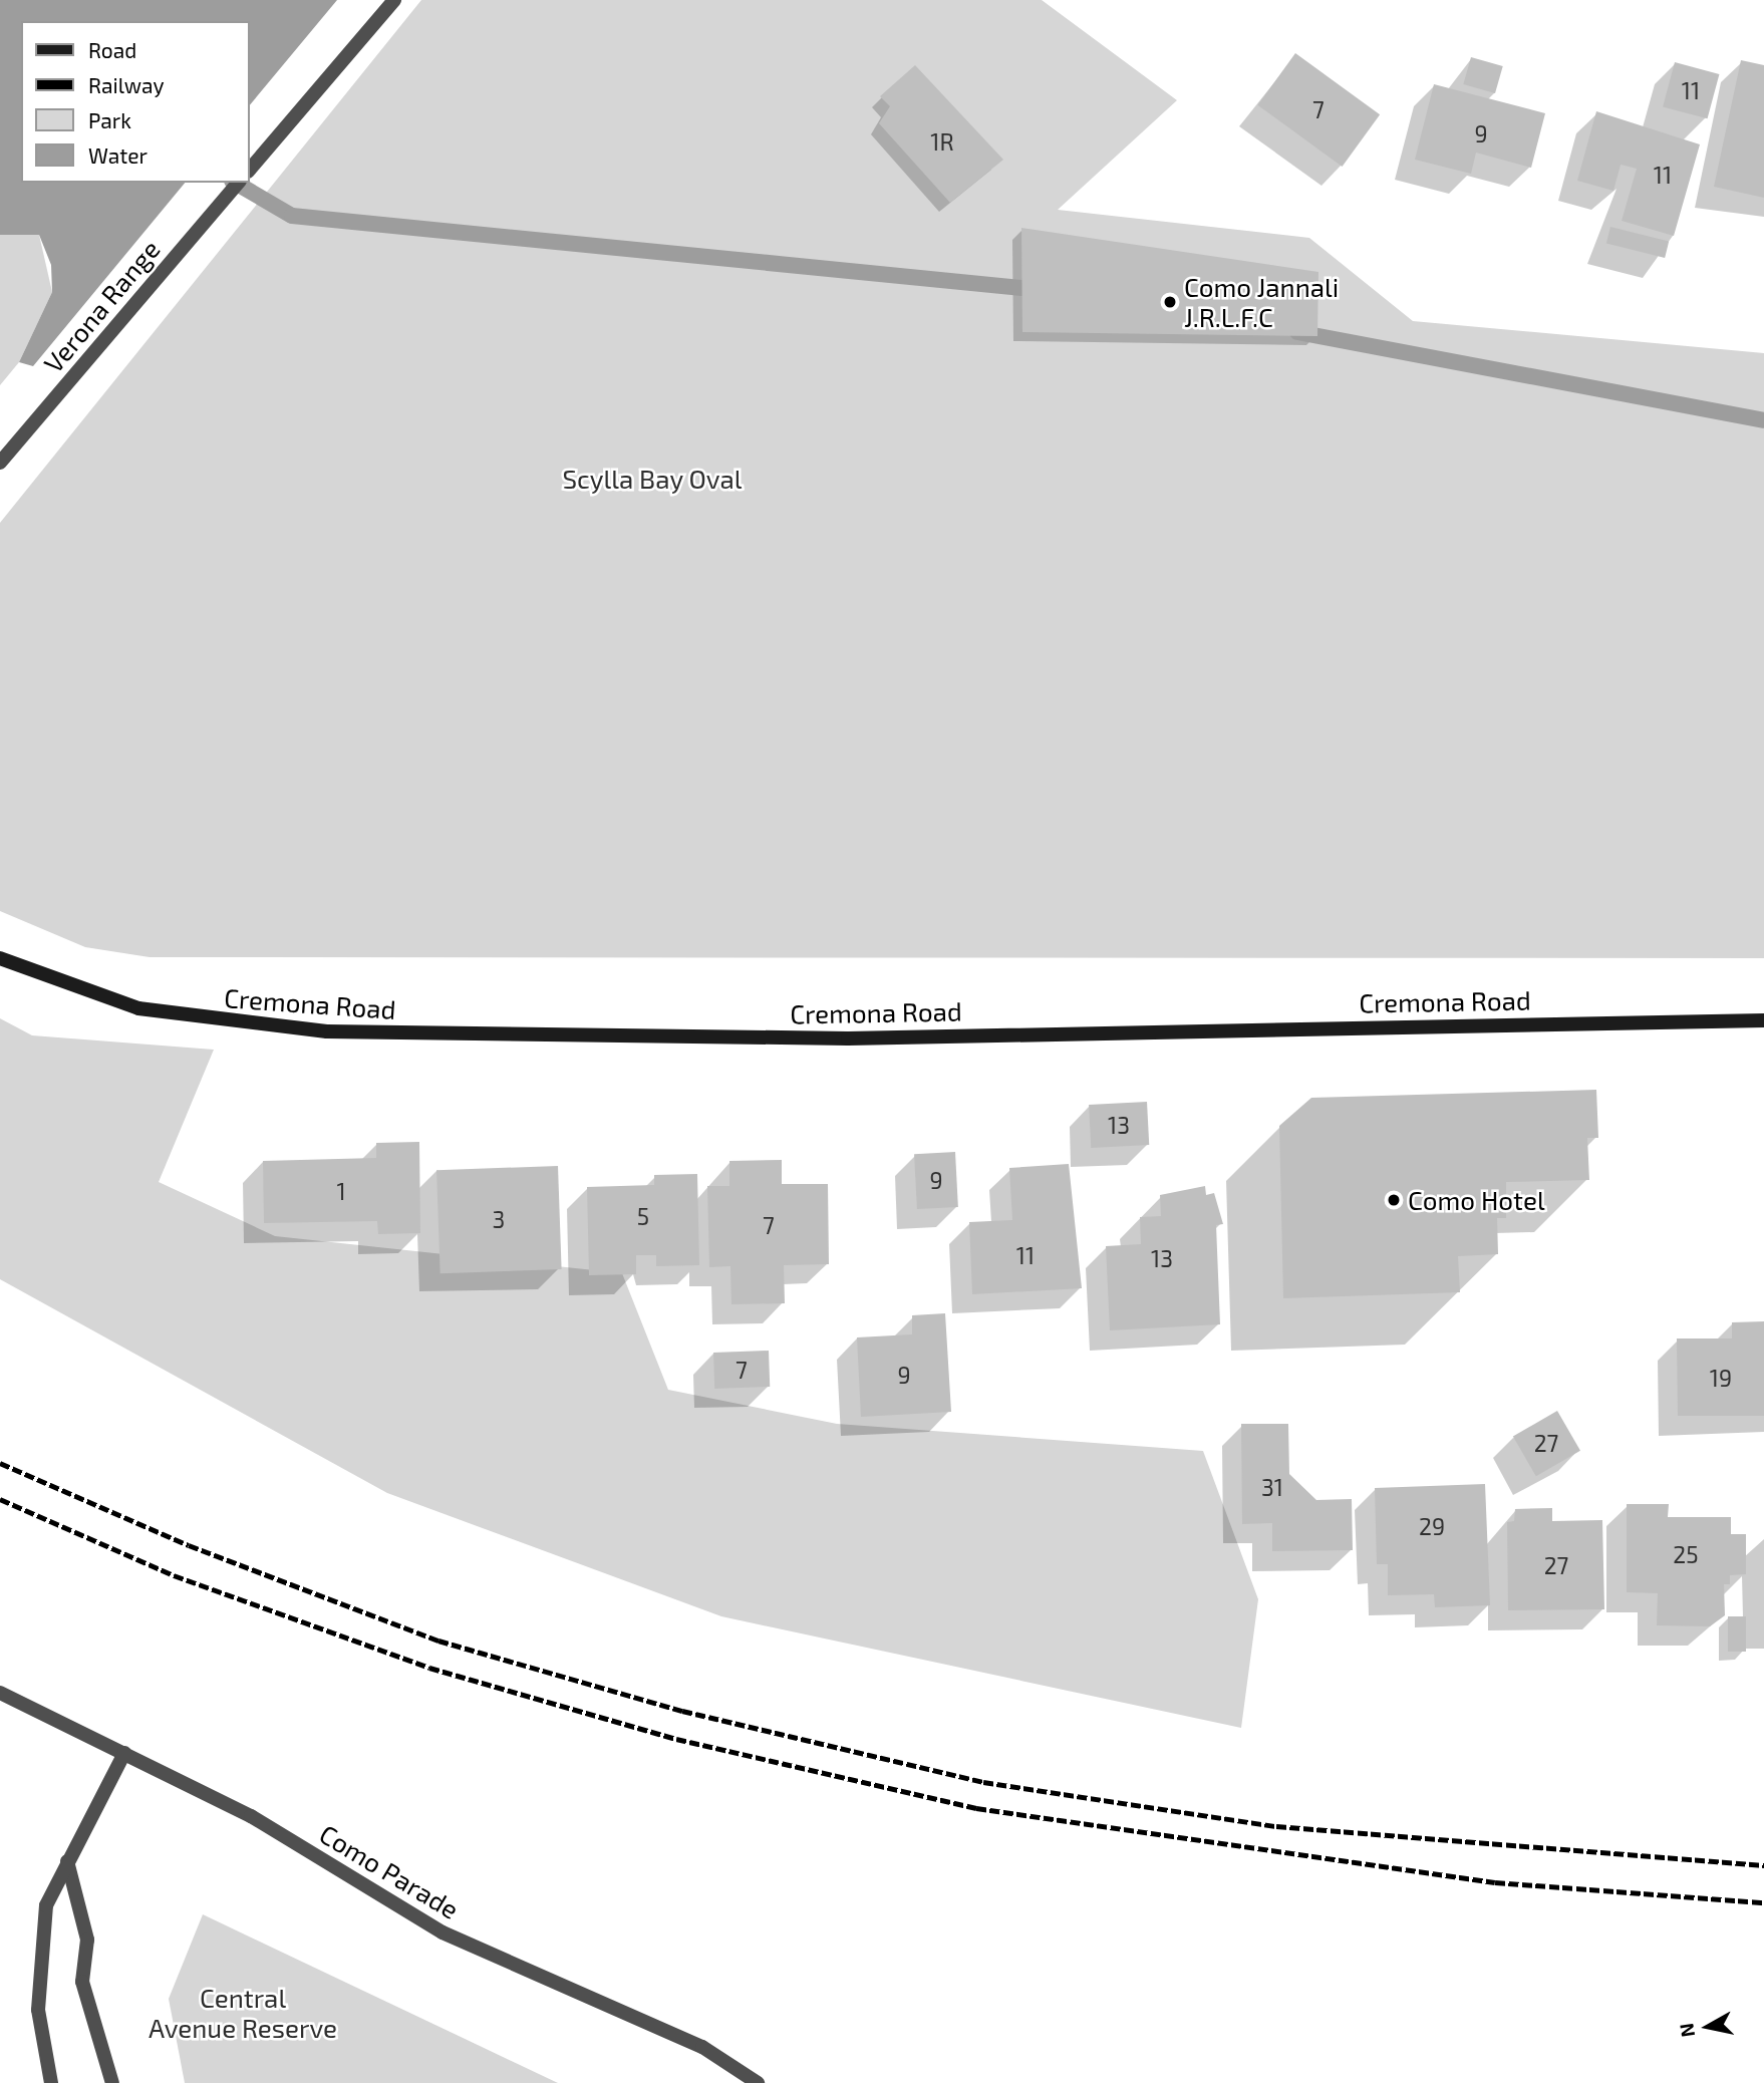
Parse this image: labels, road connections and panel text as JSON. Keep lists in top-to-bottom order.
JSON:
{
  "streets": {
    "street": ["Verona Range", "Cremona Road", "Como Parade"]
  },
  "parks": ["Scylla Bay Oval", "Central Avenue Reserve"],
  "places": ["Como Jannali J.R.L.F.C", "Como Hotel"],
  "house_numbers": [
    "11",
    "7",
    "9",
    "1R",
    "11",
    "13",
    "9",
    "1",
    "5",
    "3",
    "7",
    "11",
    "13",
    "7",
    "9",
    "19",
    "27",
    "31",
    "29",
    "25",
    "27"
  ],
  "legend": [
    "Road",
    "Railway",
    "Park",
    "Water"
  ],
  "north": "left"
}
